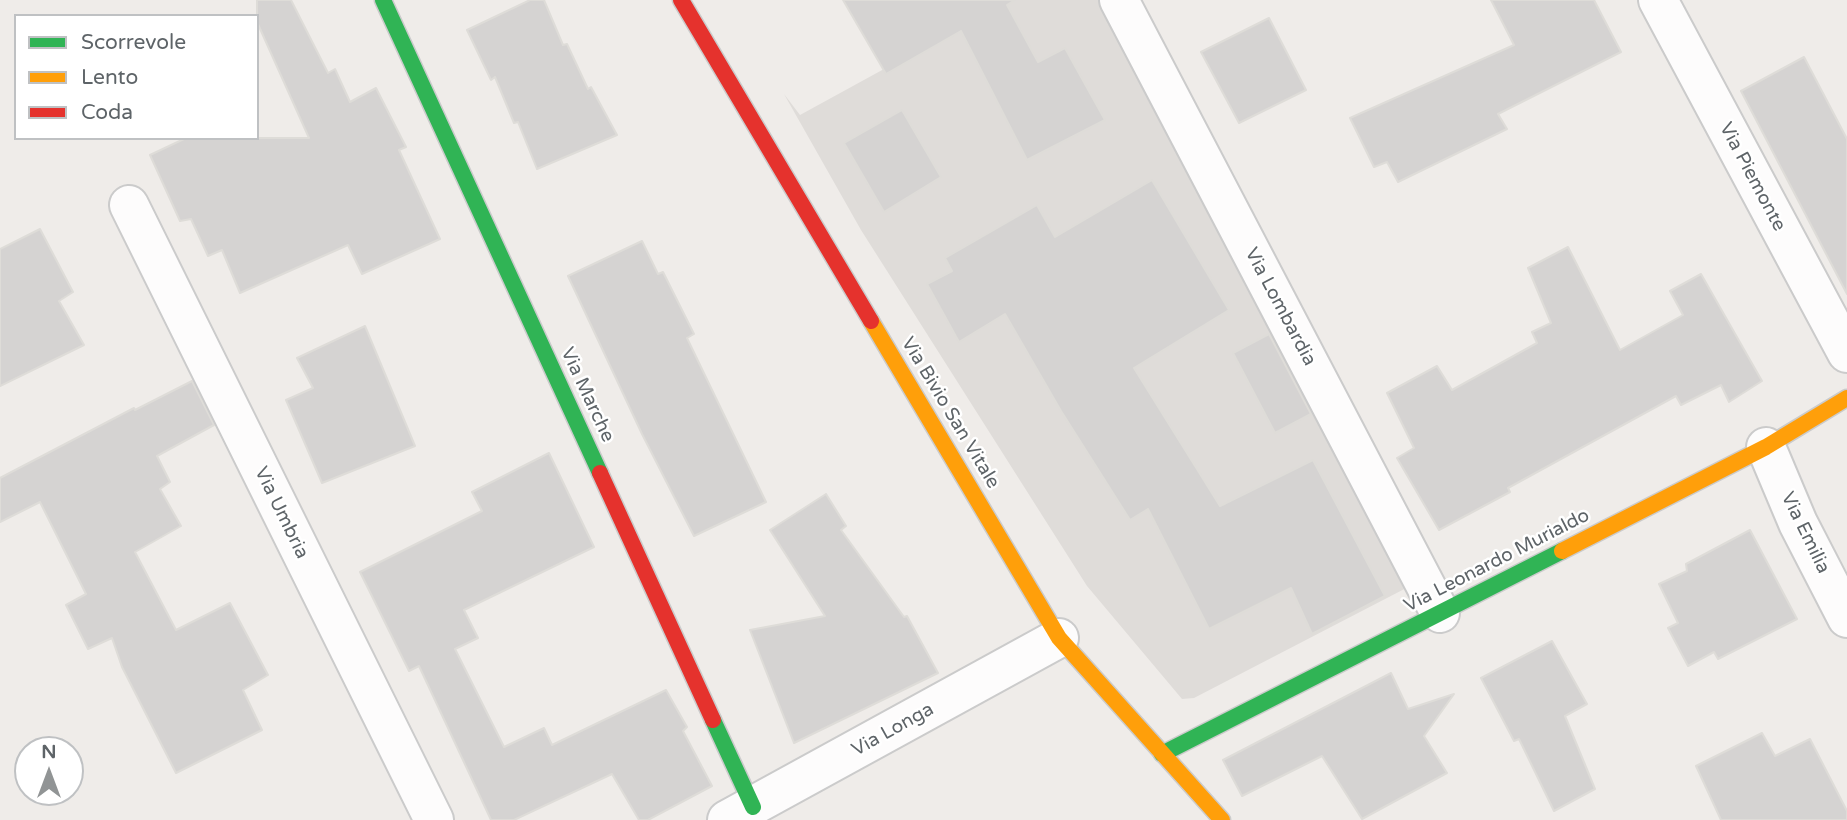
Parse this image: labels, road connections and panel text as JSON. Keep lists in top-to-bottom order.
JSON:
{
  "streets": {
    "street": [
      "Via Piemonte",
      "Via Lombardia",
      "Via Marche",
      "Via Bivio San Vitale",
      "Via Umbria",
      "Via Emilia",
      "Via Leonardo Murialdo",
      "Via Longa"
    ]
  },
  "crossings": [
    ["Via Lombardia", "Via Leonardo Murialdo"],
    ["Via Marche", "Via Longa"],
    ["Via Bivio San Vitale", "Via Leonardo Murialdo"],
    ["Via Bivio San Vitale", "Via Longa"],
    ["Via Emilia", "Via Leonardo Murialdo"]
  ],
  "legend": ["Scorrevole", "Lento", "Coda"],
  "north": "top"
}
